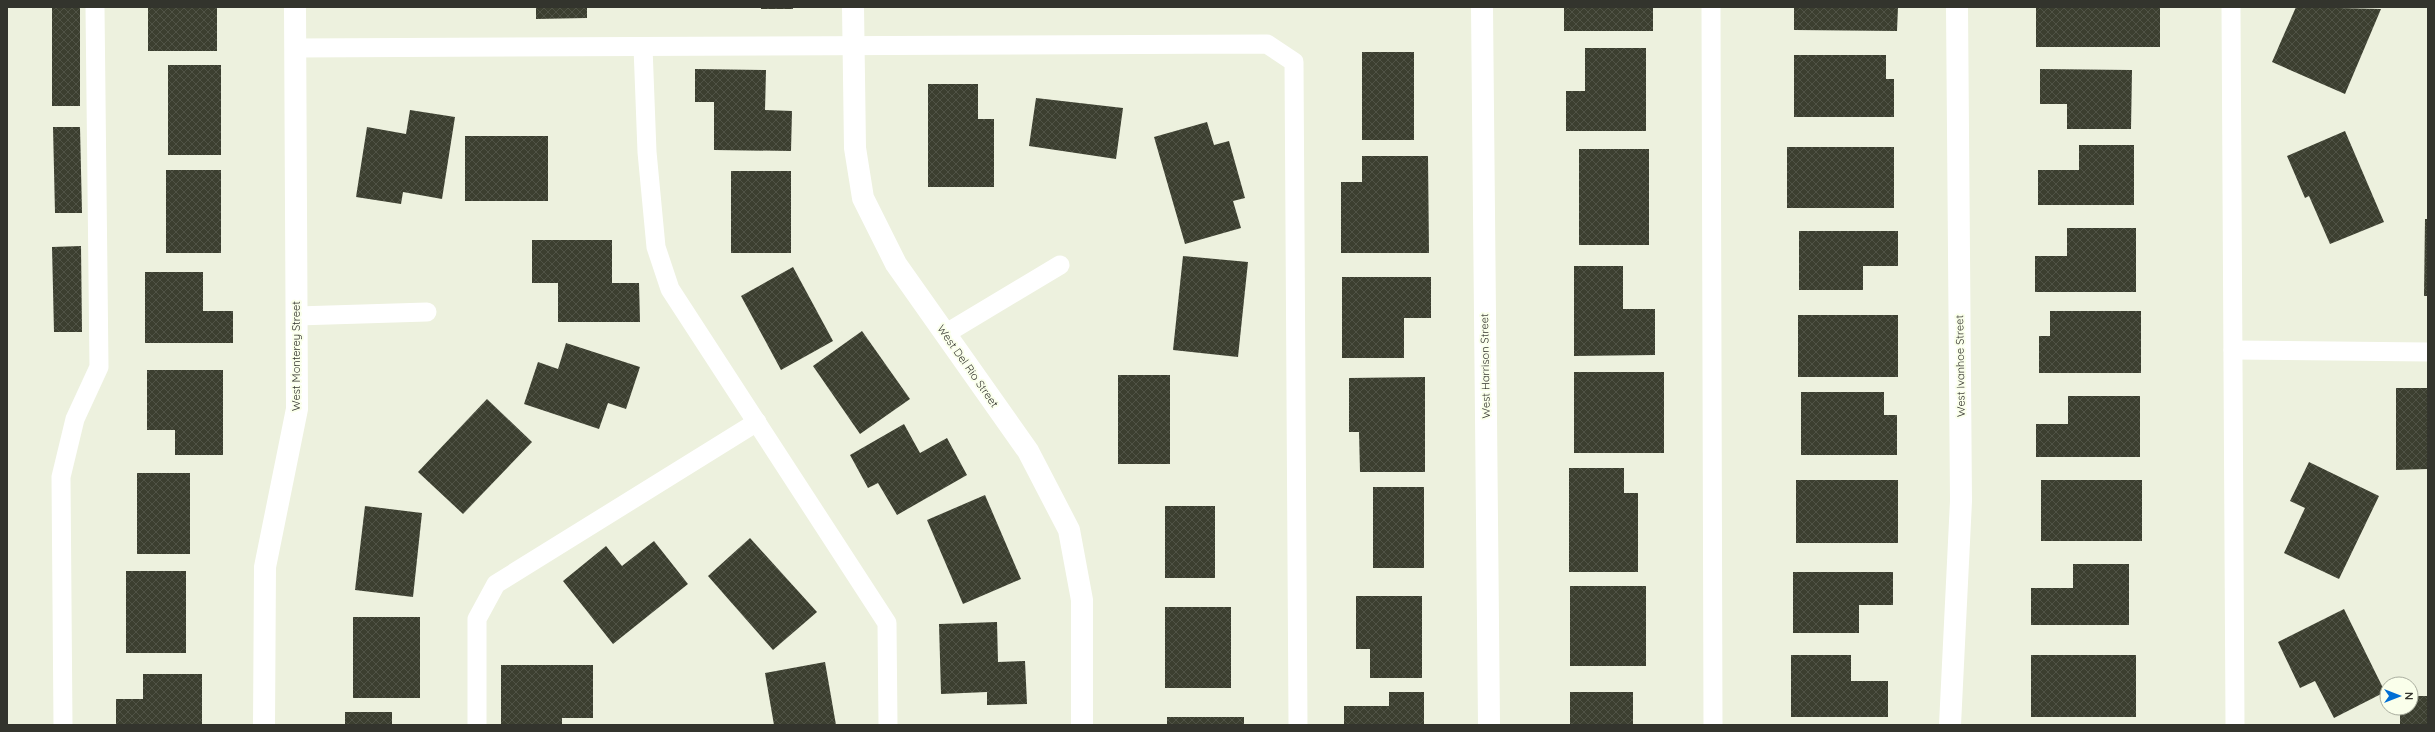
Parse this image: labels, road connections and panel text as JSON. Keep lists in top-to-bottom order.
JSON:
{
  "streets": {
    "street": [
      "West Monterey Street",
      "West Del Rio Street",
      "West Harrison Street",
      "West Ivanhoe Street"
    ]
  },
  "north": "right"
}
